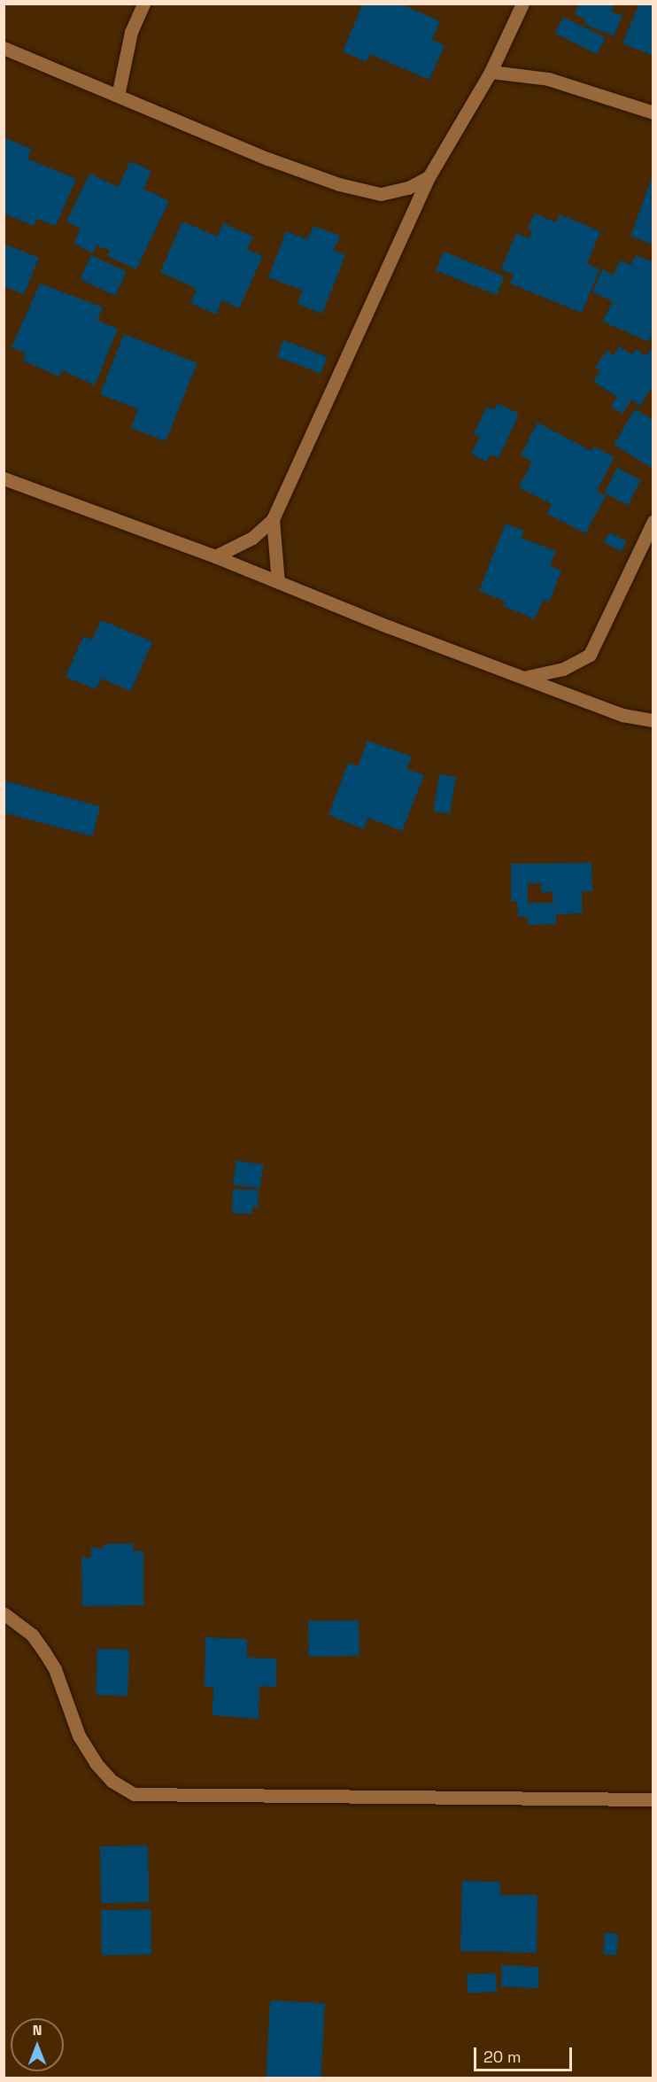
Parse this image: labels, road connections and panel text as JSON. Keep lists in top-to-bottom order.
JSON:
{
  "scale_bar": "20 m",
  "north": "top"
}
